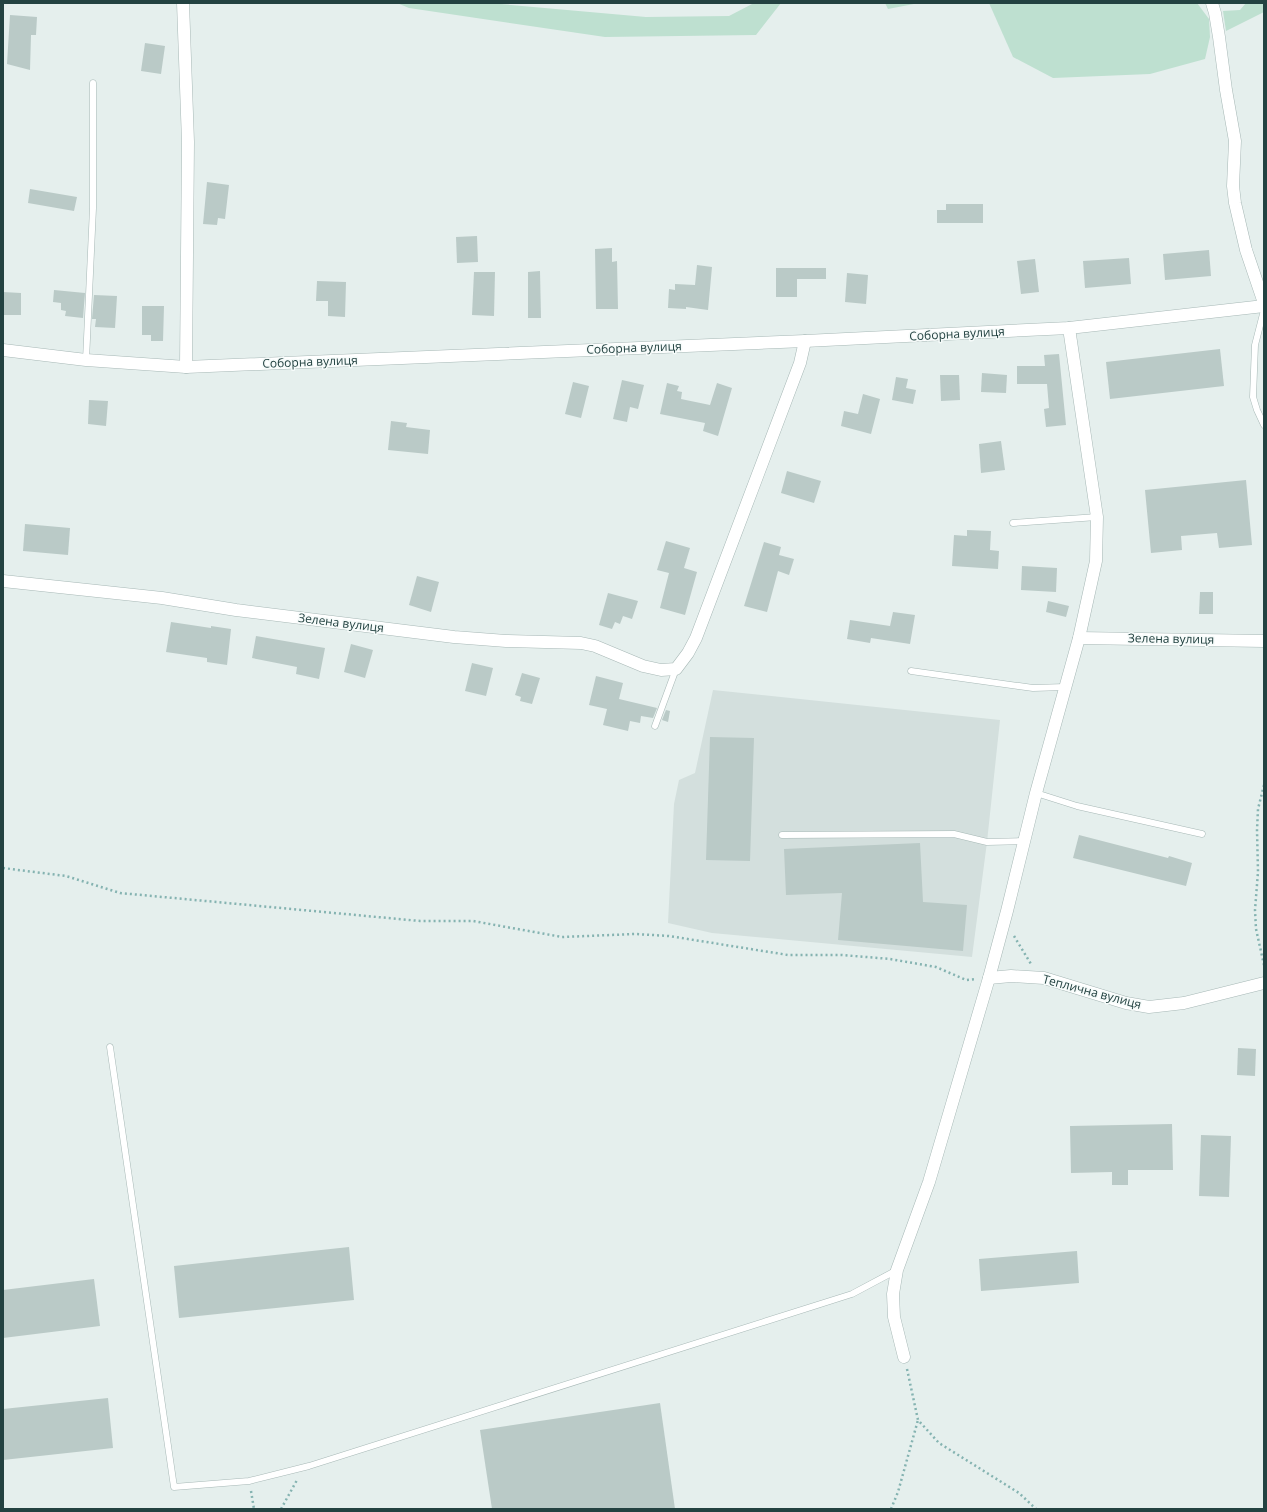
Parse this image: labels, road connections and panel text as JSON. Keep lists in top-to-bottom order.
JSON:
{
  "streets": {
    "street": ["Соборна вулиця", "Зелена вулиця", "Теплична вулиця"]
  }
}
